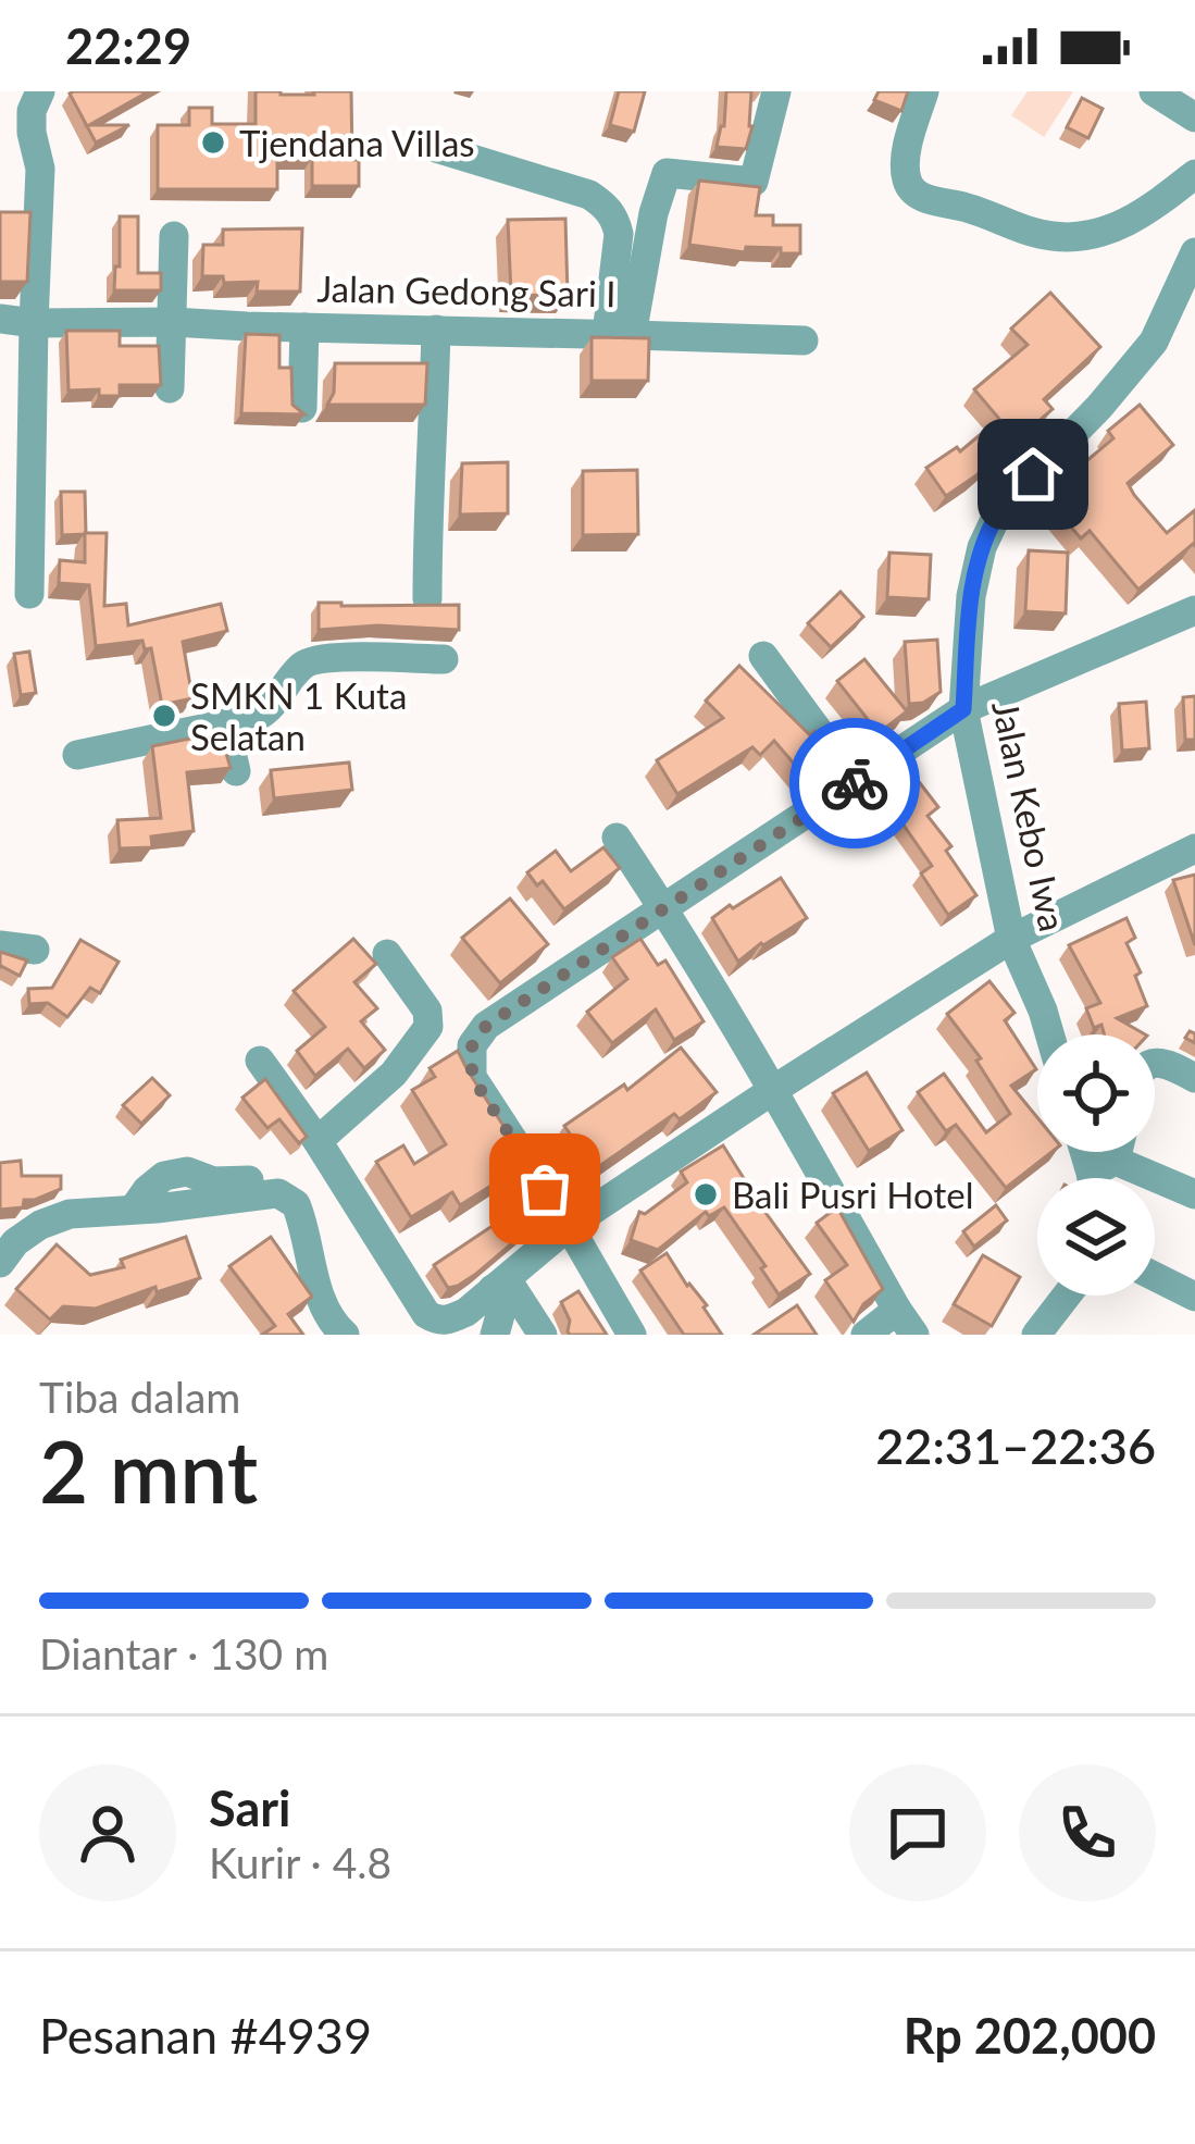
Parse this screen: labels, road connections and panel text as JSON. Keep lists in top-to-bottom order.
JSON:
{
  "streets": {
    "street": ["Jalan Gedong Sari I", "Jalan Kebo Iwa"]
  },
  "places": ["Tjendana Villas", "SMKN 1 Kuta Selatan", "Bali Pusri Hotel"],
  "page": {
    "status": "22:29",
    "heading": ["2 mnt", "Tiba dalam", "22:31–22:36"],
    "panel": [
      "Sari",
      "Kurir · 4.8",
      "Pesanan #4939",
      "Rp 202,000"
    ],
    "bar": "Diantar · 130 m"
  }
}
